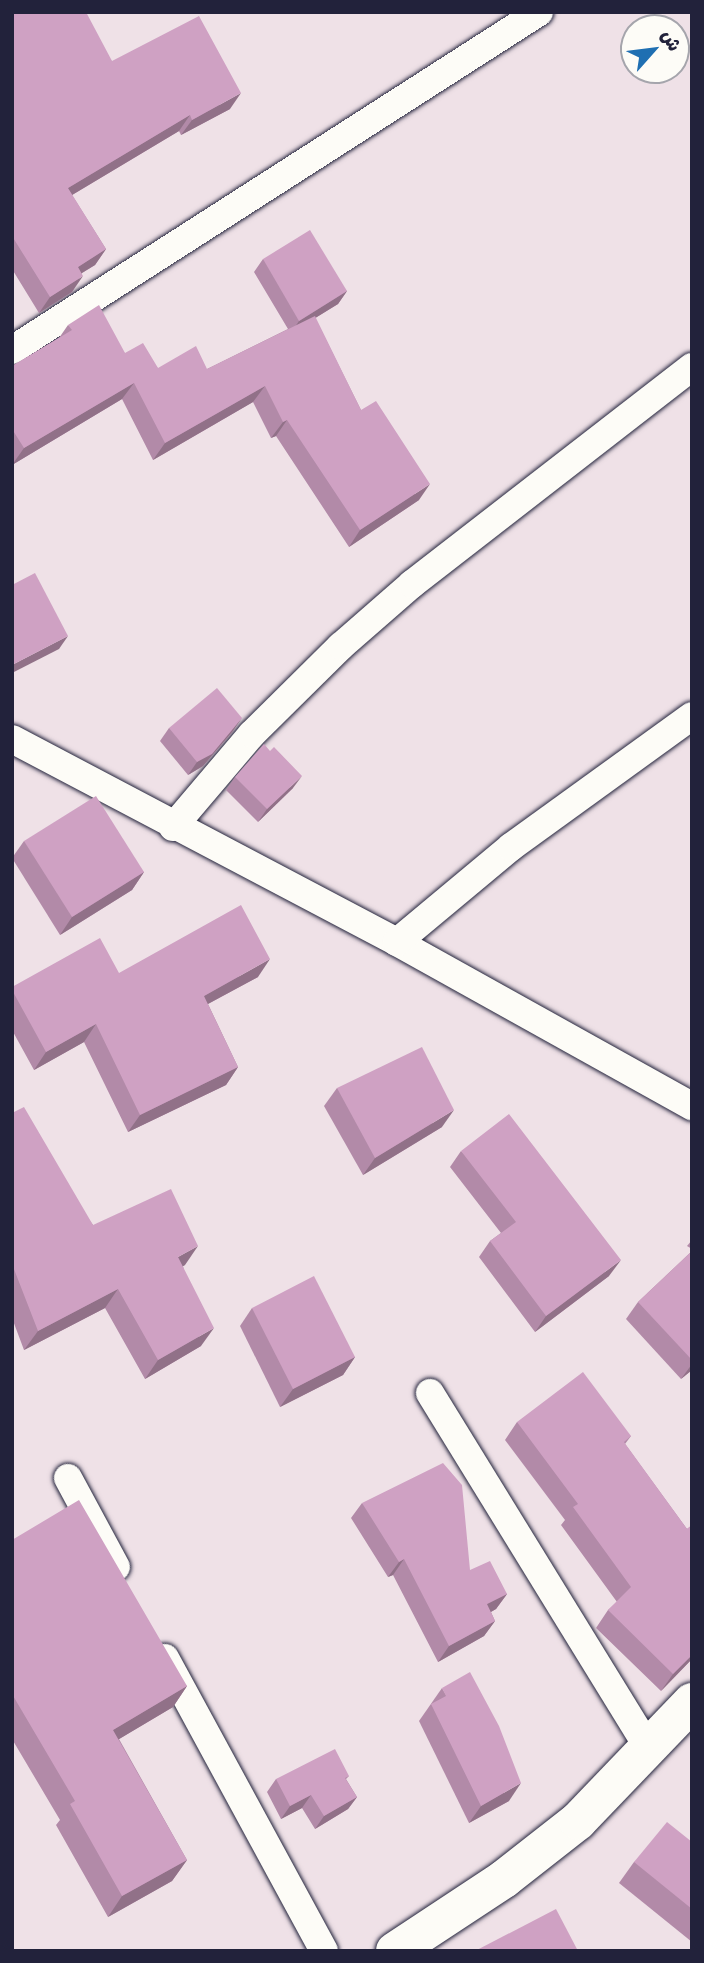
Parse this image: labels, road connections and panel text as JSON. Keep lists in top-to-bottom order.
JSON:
{
  "north": "top right"
}
